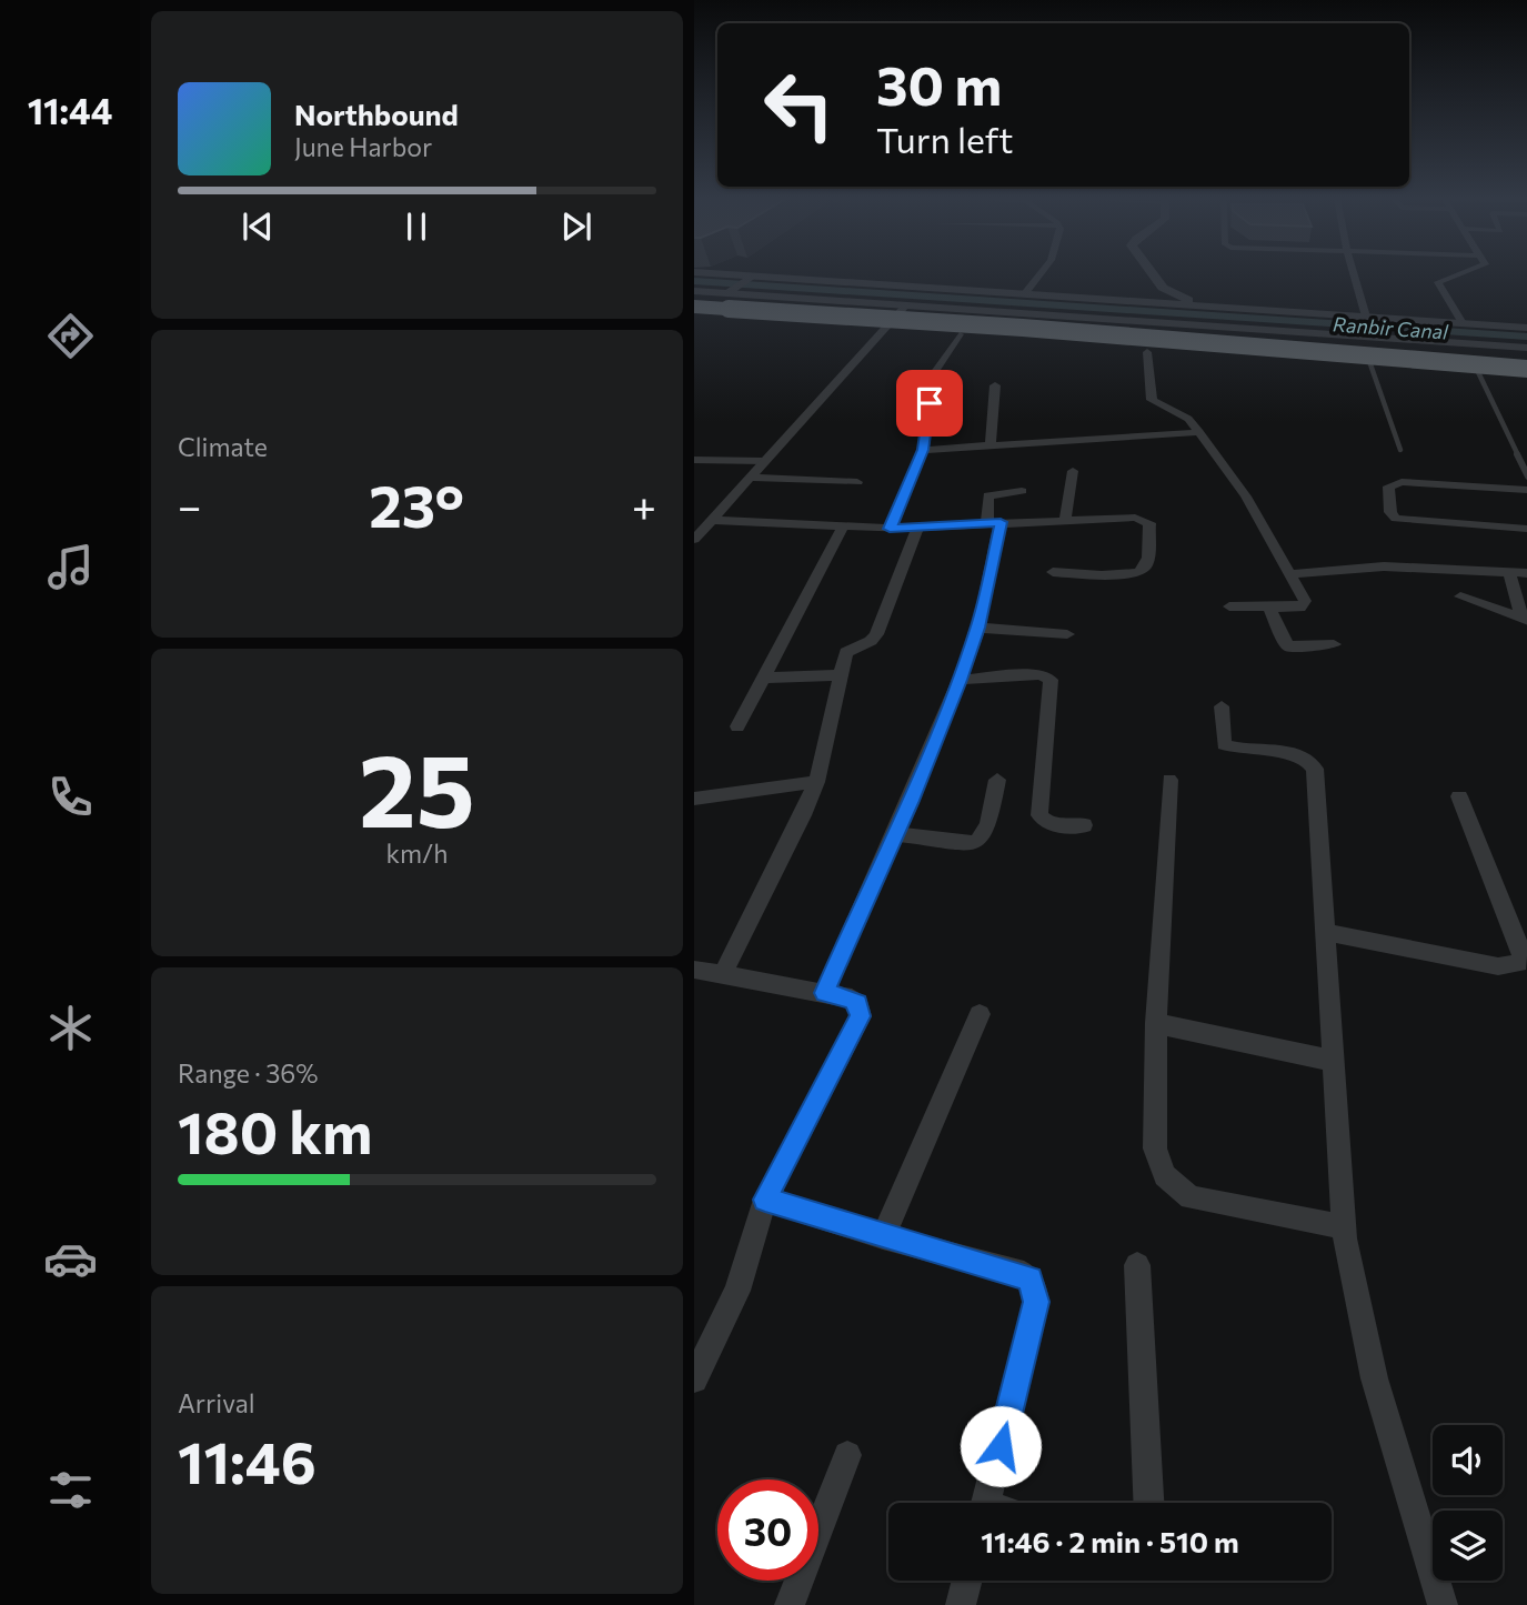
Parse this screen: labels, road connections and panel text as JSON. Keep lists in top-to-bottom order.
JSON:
{
  "water": ["Ranbir Canal"],
  "page": {
    "tabs": "11:44",
    "turn": ["30 m", "Turn left"],
    "song": ["Northbound", "June Harbor"],
    "tile": [
      "Climate",
      ["25", "km/h"],
      ["Range · 36%", "180 km"],
      ["Arrival", "11:46"]
    ],
    "heat": ["−", "23°", "+"],
    "limit": "30",
    "trip": "11:46 · 2 min · 510 m"
  }
}
